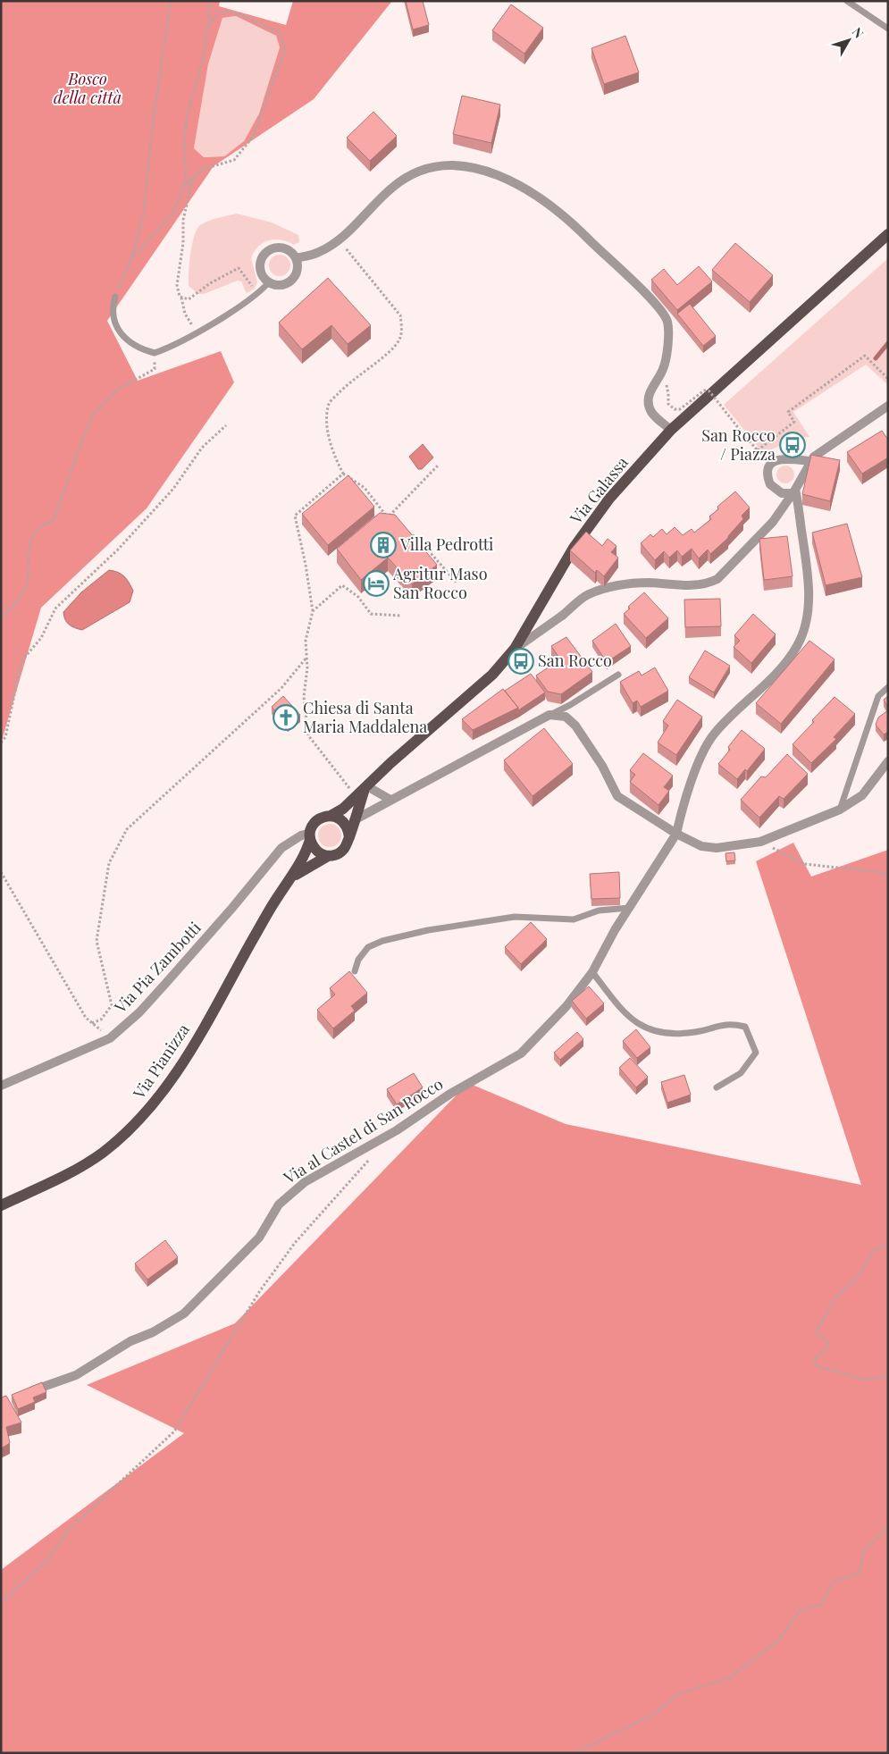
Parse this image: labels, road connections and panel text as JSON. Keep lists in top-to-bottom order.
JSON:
{
  "streets": {
    "main road": ["Via Galassa", "Via Pianizza"],
    "street": ["Via Pia Zambotti", "Via al Castel di San Rocco"]
  },
  "crossings": [
    ["Via Galassa", "Via Pia Zambotti"],
    ["Via Galassa", "Via Pianizza"],
    ["Via Pia Zambotti", "Via Pianizza"]
  ],
  "parks": ["Bosco della città"],
  "places": {
    "bus stop": ["San Rocco / Piazza", "San Rocco"],
    "building": ["Villa Pedrotti"],
    "hotel": ["Agritur Maso San Rocco"],
    "church": ["Chiesa di Santa Maria Maddalena"]
  },
  "north": "top right"
}
